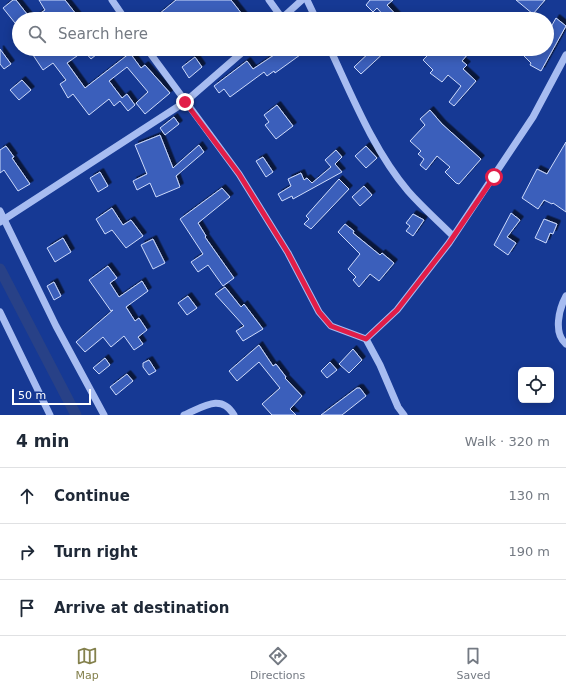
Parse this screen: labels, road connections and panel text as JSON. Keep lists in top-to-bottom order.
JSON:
{
  "scale_bar": "50 m",
  "page": {
    "search": "Search here",
    "scale": "50 m",
    "heading": ["4 min", "Walk · 320 m"],
    "list": [
      ["Continue", "130 m"],
      ["Turn right", "190 m"],
      "Arrive at destination"
    ],
    "nav": ["Map", "Directions", "Saved"]
  }
}
